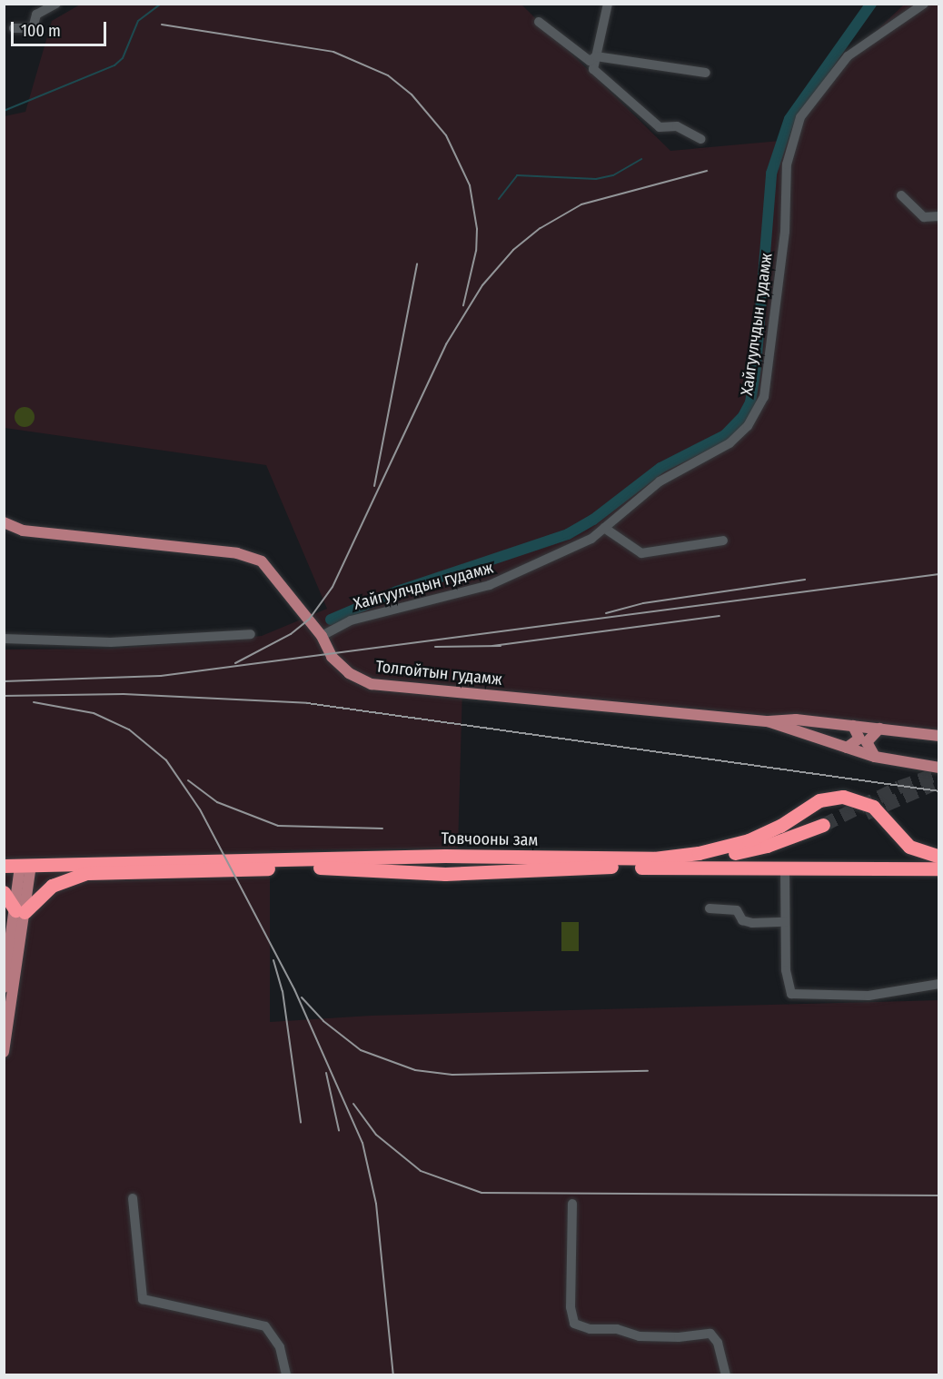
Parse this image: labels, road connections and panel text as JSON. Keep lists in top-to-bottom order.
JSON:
{
  "streets": {
    "highway": ["Товчооны зам"],
    "main road": ["Толгойтын гудамж"],
    "street": ["Хайгуулчдын гудамж"]
  },
  "crossings": [
    ["Хайгуулчдын гудамж", "Толгойтын гудамж"]
  ],
  "scale_bar": "100 m"
}
